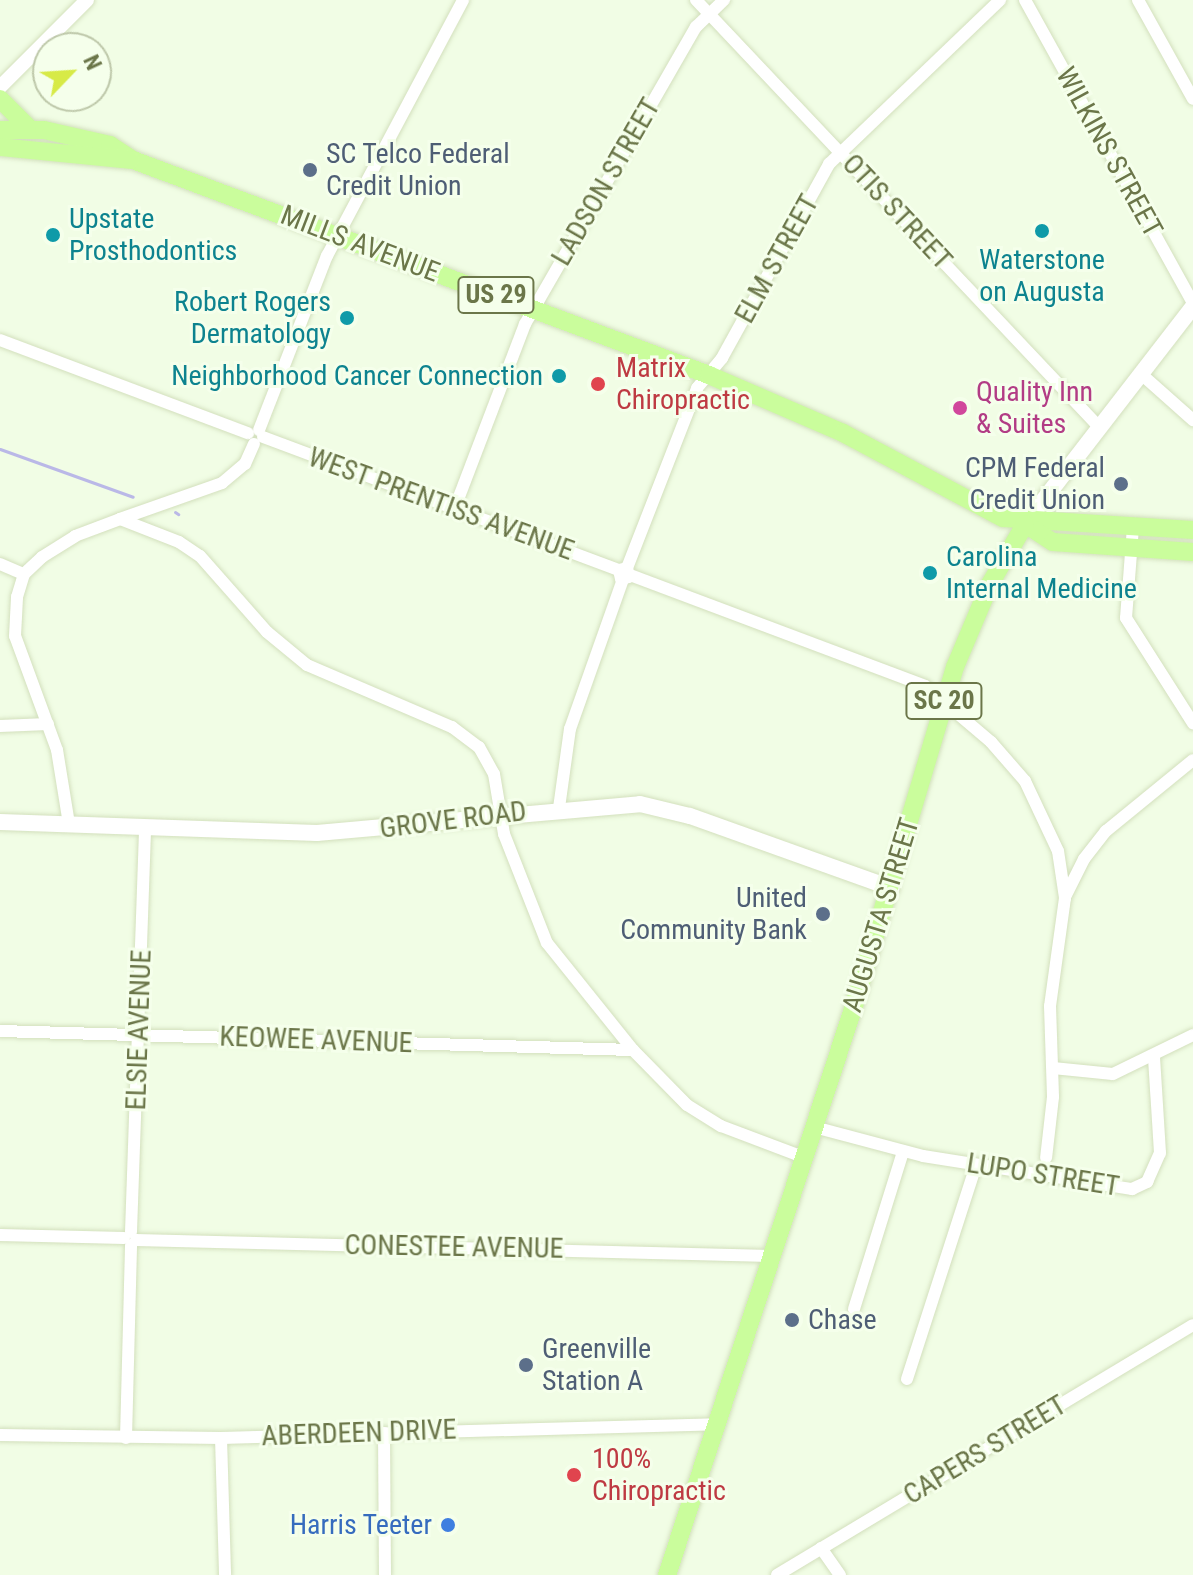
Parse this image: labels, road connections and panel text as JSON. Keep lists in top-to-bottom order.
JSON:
{
  "streets": {
    "main road": [
      "MILLS AVENUE",
      "US 29",
      "SC 20",
      "GROVE ROAD",
      "AUGUSTA STREET"
    ],
    "street": [
      "WILKINS STREET",
      "LADSON STREET",
      "OTIS STREET",
      "ELM STREET",
      "WEST PRENTISS AVENUE",
      "ELSIE AVENUE",
      "KEOWEE AVENUE",
      "LUPO STREET",
      "CONESTEE AVENUE",
      "ABERDEEN DRIVE",
      "CAPERS STREET"
    ]
  },
  "crossings": [
    ["WILKINS STREET", "AUGUSTA STREET"],
    ["LADSON STREET", "OTIS STREET"],
    ["LADSON STREET", "MILLS AVENUE"],
    ["LADSON STREET", "WEST PRENTISS AVENUE"],
    ["OTIS STREET", "ELM STREET"],
    ["OTIS STREET", "AUGUSTA STREET"],
    ["MILLS AVENUE", "ELM STREET"],
    ["MILLS AVENUE", "US 29"],
    ["MILLS AVENUE", "AUGUSTA STREET"],
    ["ELM STREET", "WEST PRENTISS AVENUE"],
    ["ELM STREET", "GROVE ROAD"],
    ["US 29", "AUGUSTA STREET"],
    ["WEST PRENTISS AVENUE", "AUGUSTA STREET"],
    ["GROVE ROAD", "AUGUSTA STREET"],
    ["GROVE ROAD", "ELSIE AVENUE"],
    ["AUGUSTA STREET", "LUPO STREET"],
    ["AUGUSTA STREET", "CONESTEE AVENUE"],
    ["AUGUSTA STREET", "ABERDEEN DRIVE"],
    ["ELSIE AVENUE", "KEOWEE AVENUE"],
    ["ELSIE AVENUE", "CONESTEE AVENUE"],
    ["ELSIE AVENUE", "ABERDEEN DRIVE"]
  ],
  "places": [
    "SC Telco Federal Credit Union",
    "Waterstone on Augusta",
    "Upstate Prosthodontics",
    "Robert Rogers Dermatology",
    "Neighborhood Cancer Connection",
    "Matrix Chiropractic",
    "Quality Inn & Suites",
    "CPM Federal Credit Union",
    "Carolina Internal Medicine",
    "United Community Bank",
    "Chase",
    "Greenville Station A",
    "100% Chiropractic",
    "Harris Teeter"
  ],
  "north": "top right"
}
